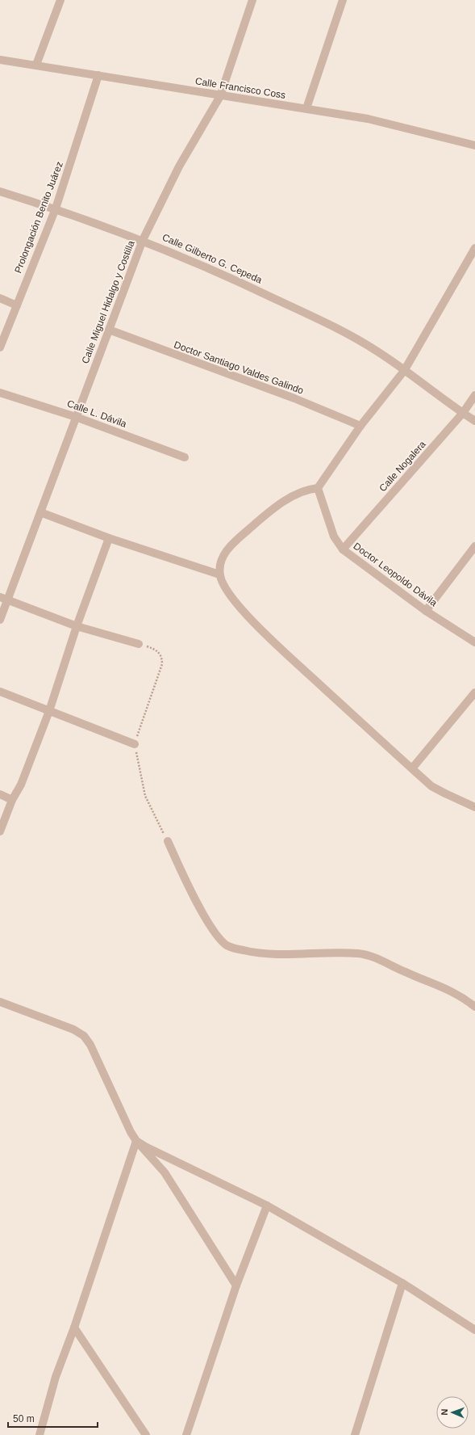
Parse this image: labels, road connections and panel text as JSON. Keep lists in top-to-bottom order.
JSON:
{
  "streets": {
    "street": [
      "Calle Francisco Coss",
      "Prolongación Benito Juárez",
      "Calle Gilberto G. Cepeda",
      "Calle Miguel Hidalgo y Costilla",
      "Doctor Santiago Valdes Galindo",
      "Calle L. Dávila",
      "Calle Nogalera",
      "Doctor Leopoldo Dávila"
    ]
  },
  "crossings": [
    ["Calle Francisco Coss", "Prolongación Benito Juárez"],
    ["Calle Francisco Coss", "Calle Miguel Hidalgo y Costilla"],
    ["Prolongación Benito Juárez", "Calle Gilberto G. Cepeda"],
    ["Calle Gilberto G. Cepeda", "Calle Miguel Hidalgo y Costilla"],
    ["Calle Gilberto G. Cepeda", "Calle Nogalera"],
    ["Calle Miguel Hidalgo y Costilla", "Doctor Santiago Valdes Galindo"],
    ["Calle Miguel Hidalgo y Costilla", "Calle L. Dávila"],
    ["Calle Nogalera", "Doctor Leopoldo Dávila"]
  ],
  "scale_bar": "50 m",
  "north": "left"
}
